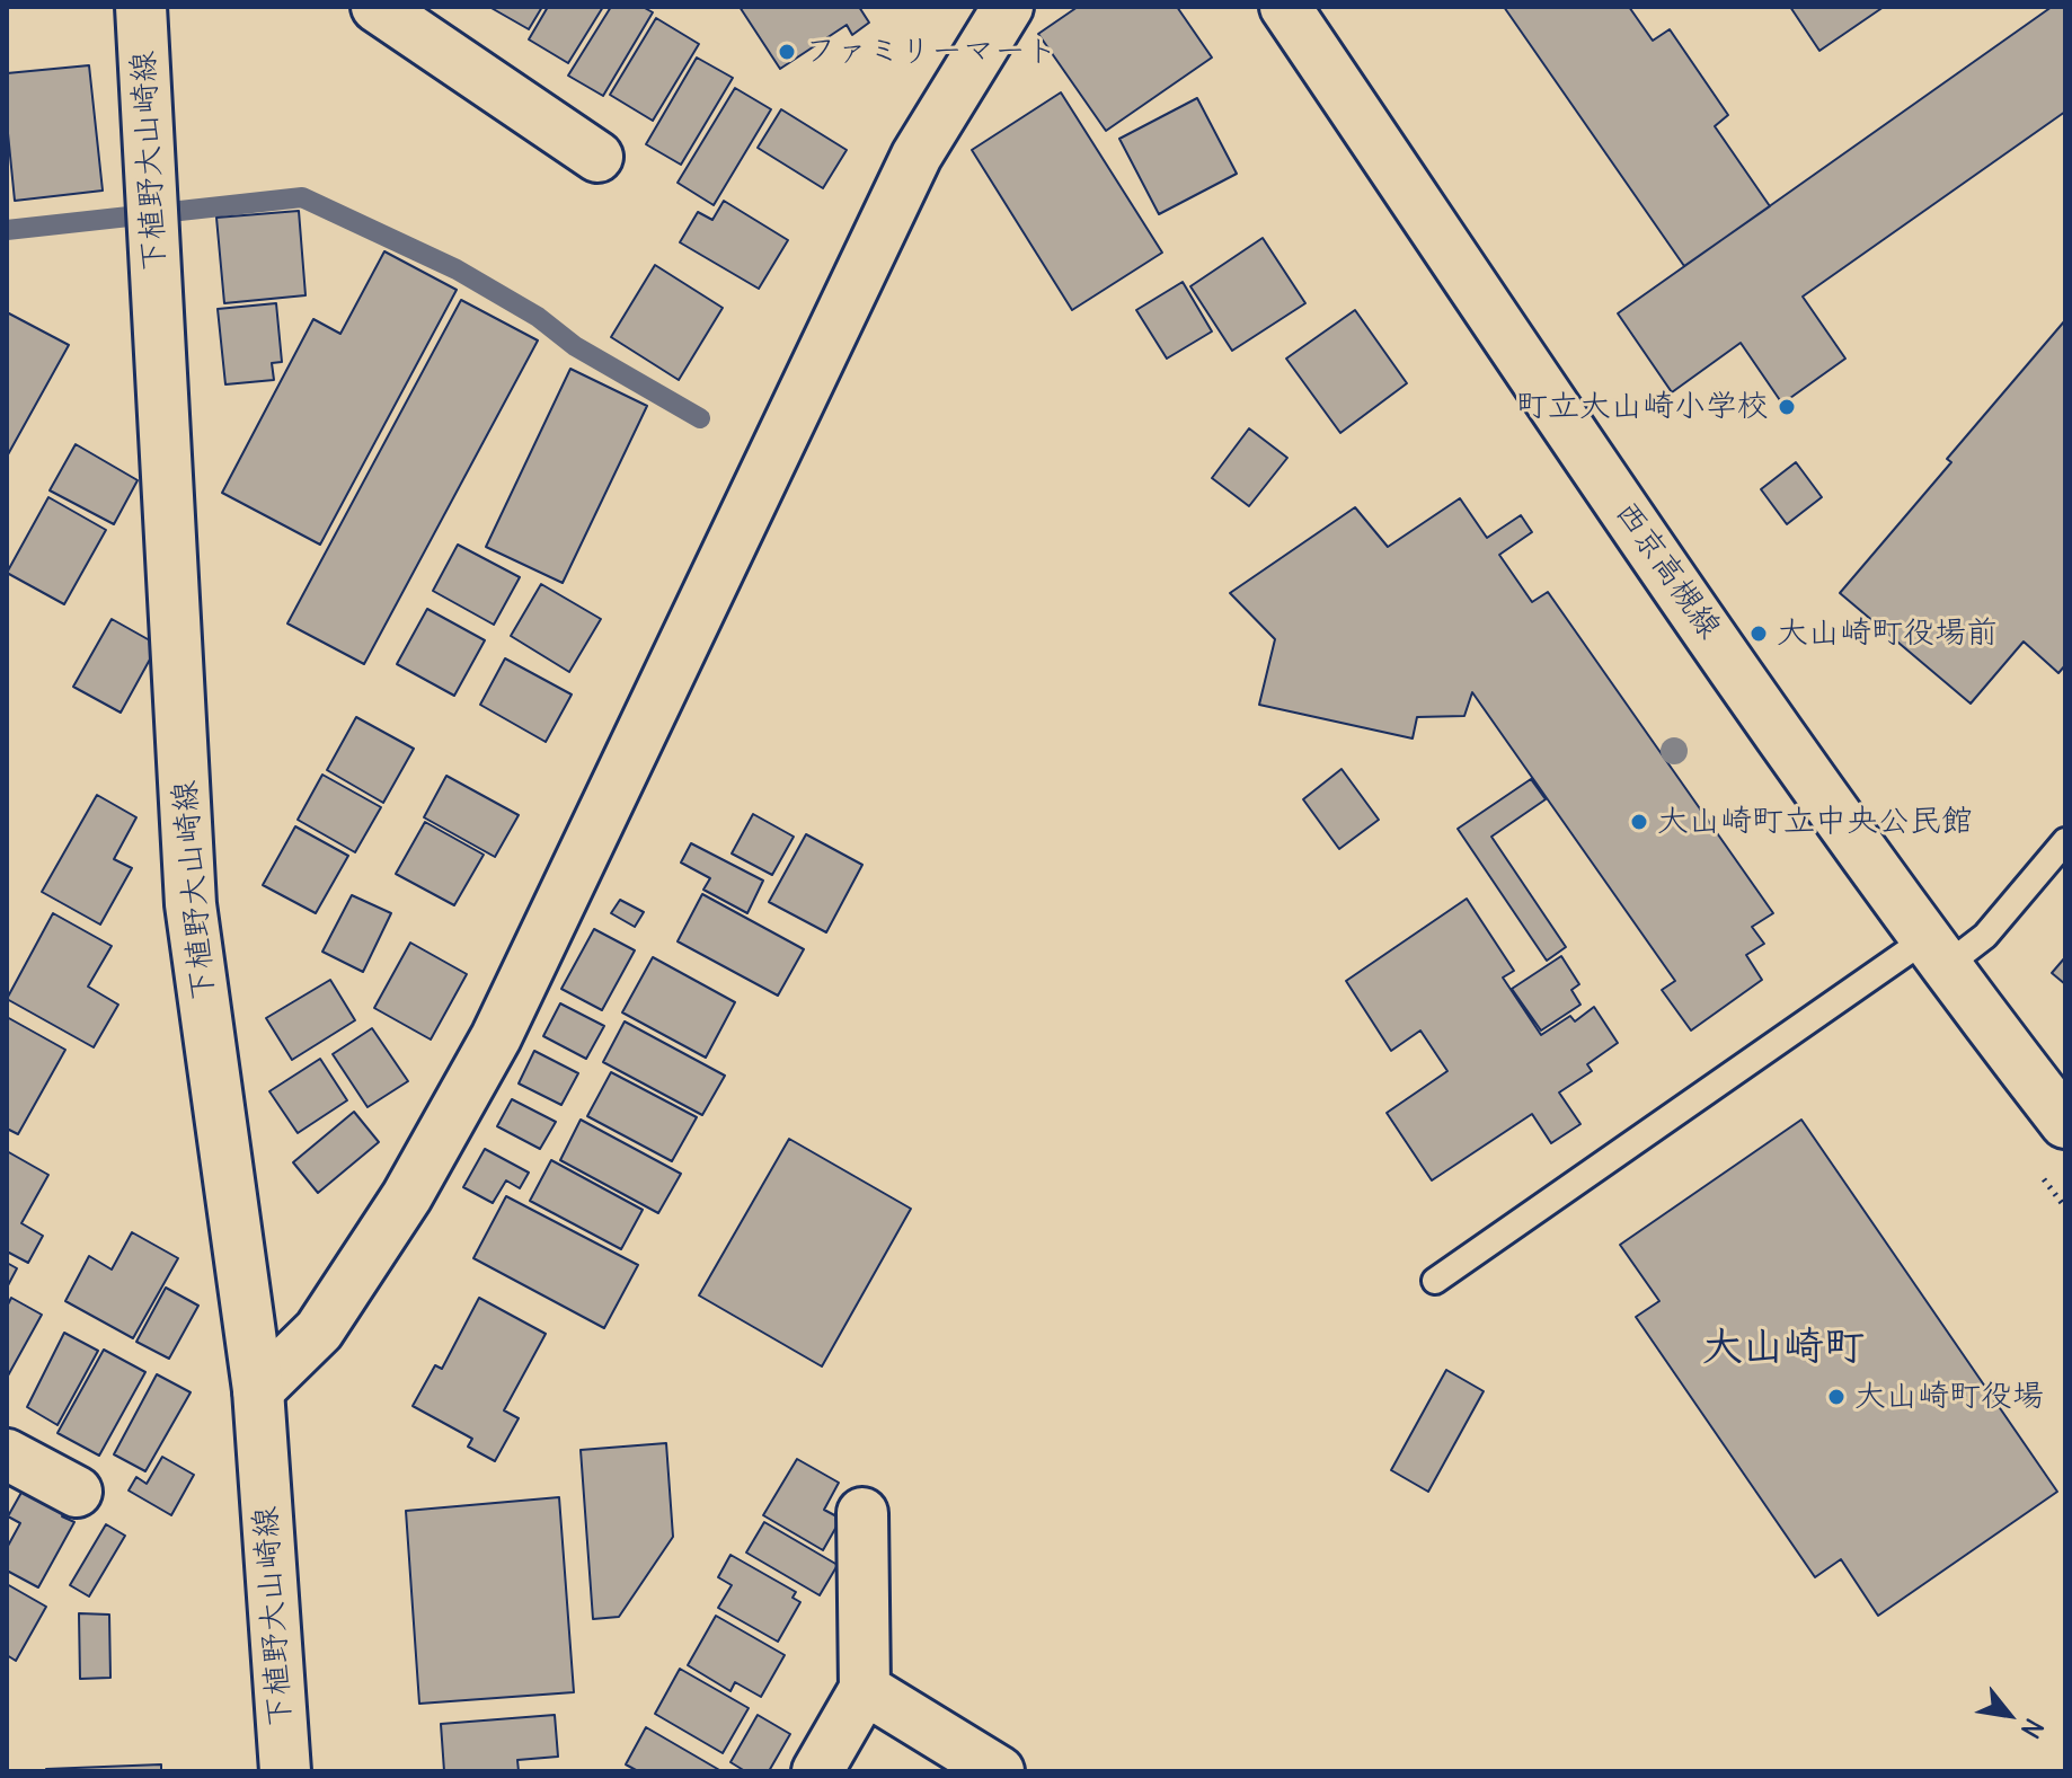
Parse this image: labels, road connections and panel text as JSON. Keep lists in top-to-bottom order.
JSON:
{
  "streets": {
    "main road": ["下植野大山崎線", "西京高槻線"]
  },
  "districts": ["大山崎町"],
  "places": [
    "ファミリーマート",
    "町立大山崎小学校",
    "大山崎町役場前",
    "大山崎町立中央公民館",
    "大山崎町役場"
  ],
  "north": "bottom right"
}
